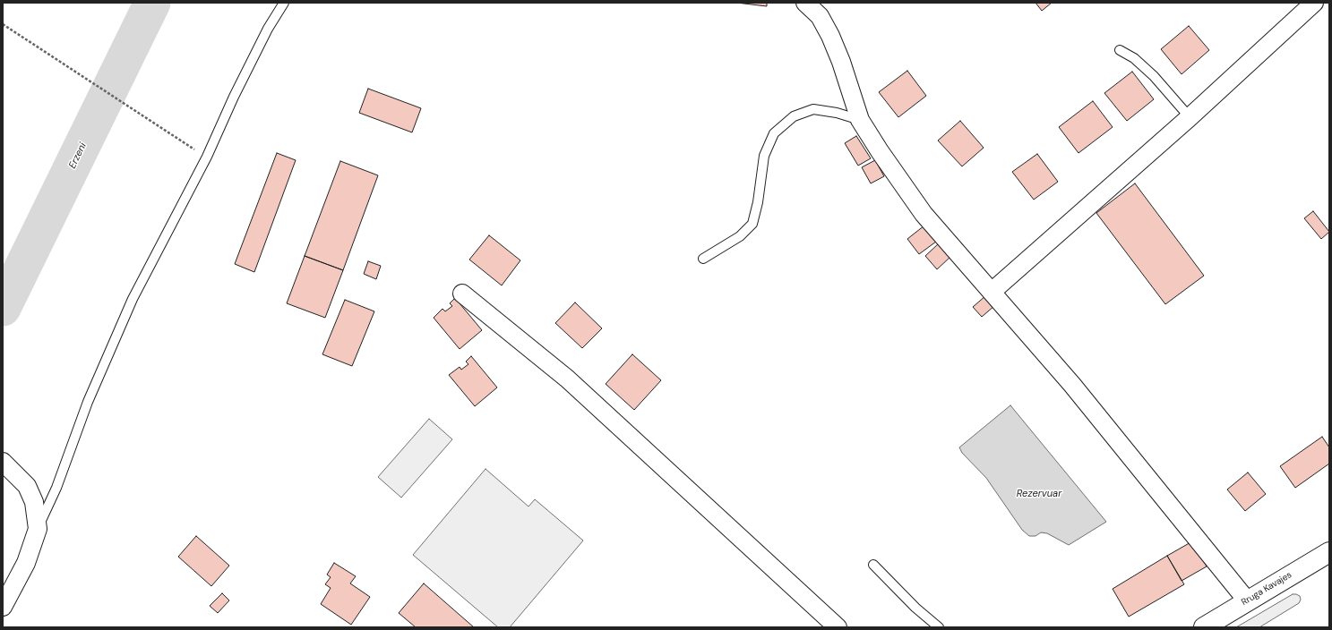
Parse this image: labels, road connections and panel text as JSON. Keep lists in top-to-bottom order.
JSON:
{
  "streets": {
    "main road": ["Rruga Kavajes"]
  },
  "water": ["Erzeni", "Rezervuar"]
}
